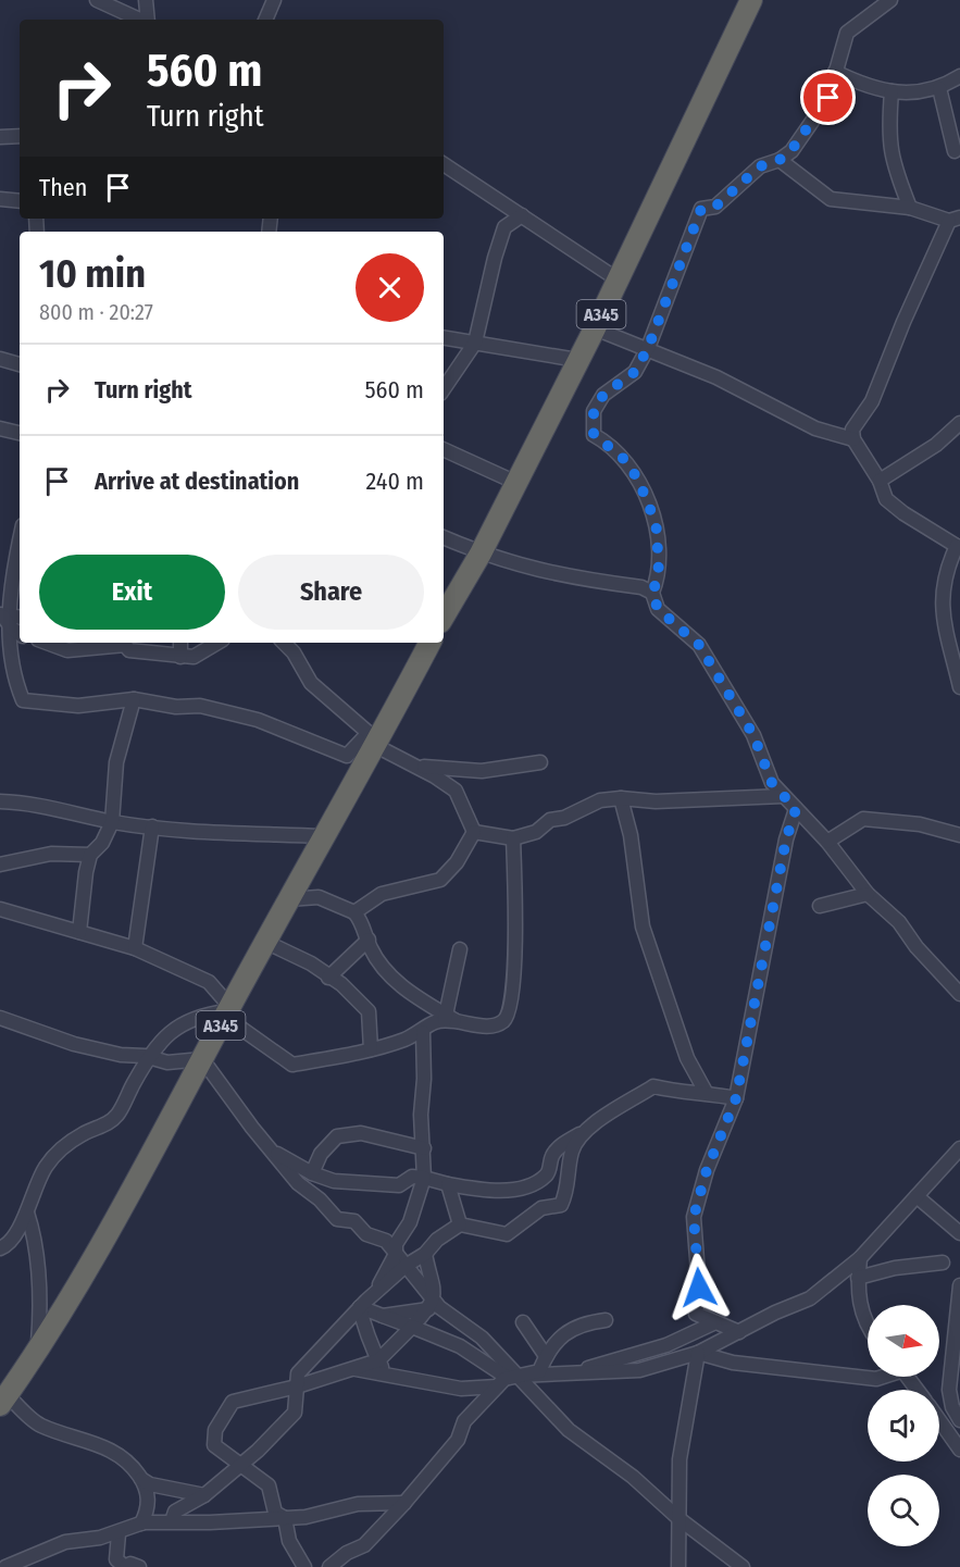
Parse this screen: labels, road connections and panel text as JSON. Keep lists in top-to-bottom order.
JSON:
{
  "streets": {
    "highway": ["A345"]
  },
  "north": "right",
  "page": {
    "turn": ["560 m", "Turn right"],
    "then": "Then",
    "heading": ["10 min", "800 m · 20:27"],
    "list": [
      {
        "name": "Turn right",
        "value": "560 m"
      },
      {
        "name": "Arrive at destination",
        "value": "240 m"
      }
    ],
    "buttons": ["Exit", "Share"]
  }
}
